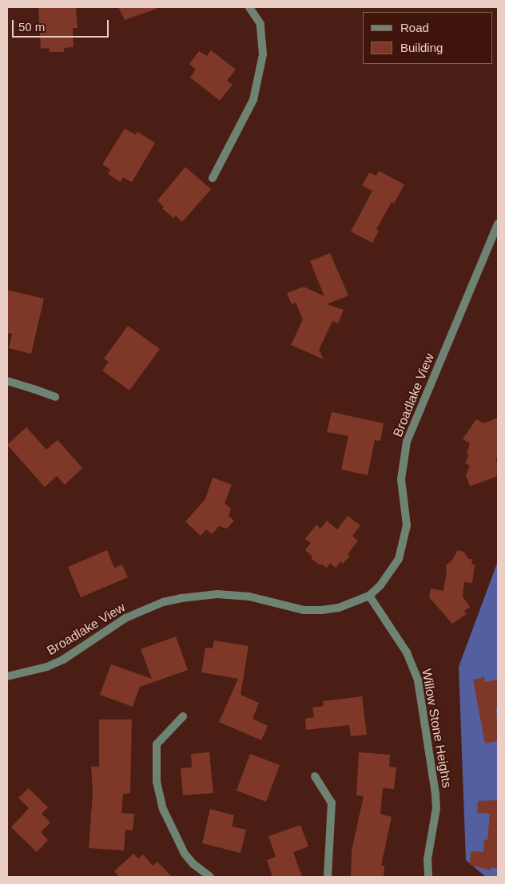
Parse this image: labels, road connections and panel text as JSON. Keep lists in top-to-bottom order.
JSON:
{
  "streets": {
    "street": ["Broadlake View", "Willow Stone Heights"]
  },
  "crossings": [
    ["Broadlake View", "Willow Stone Heights"]
  ],
  "legend": ["Road", "Building"],
  "scale_bar": "50 m"
}
